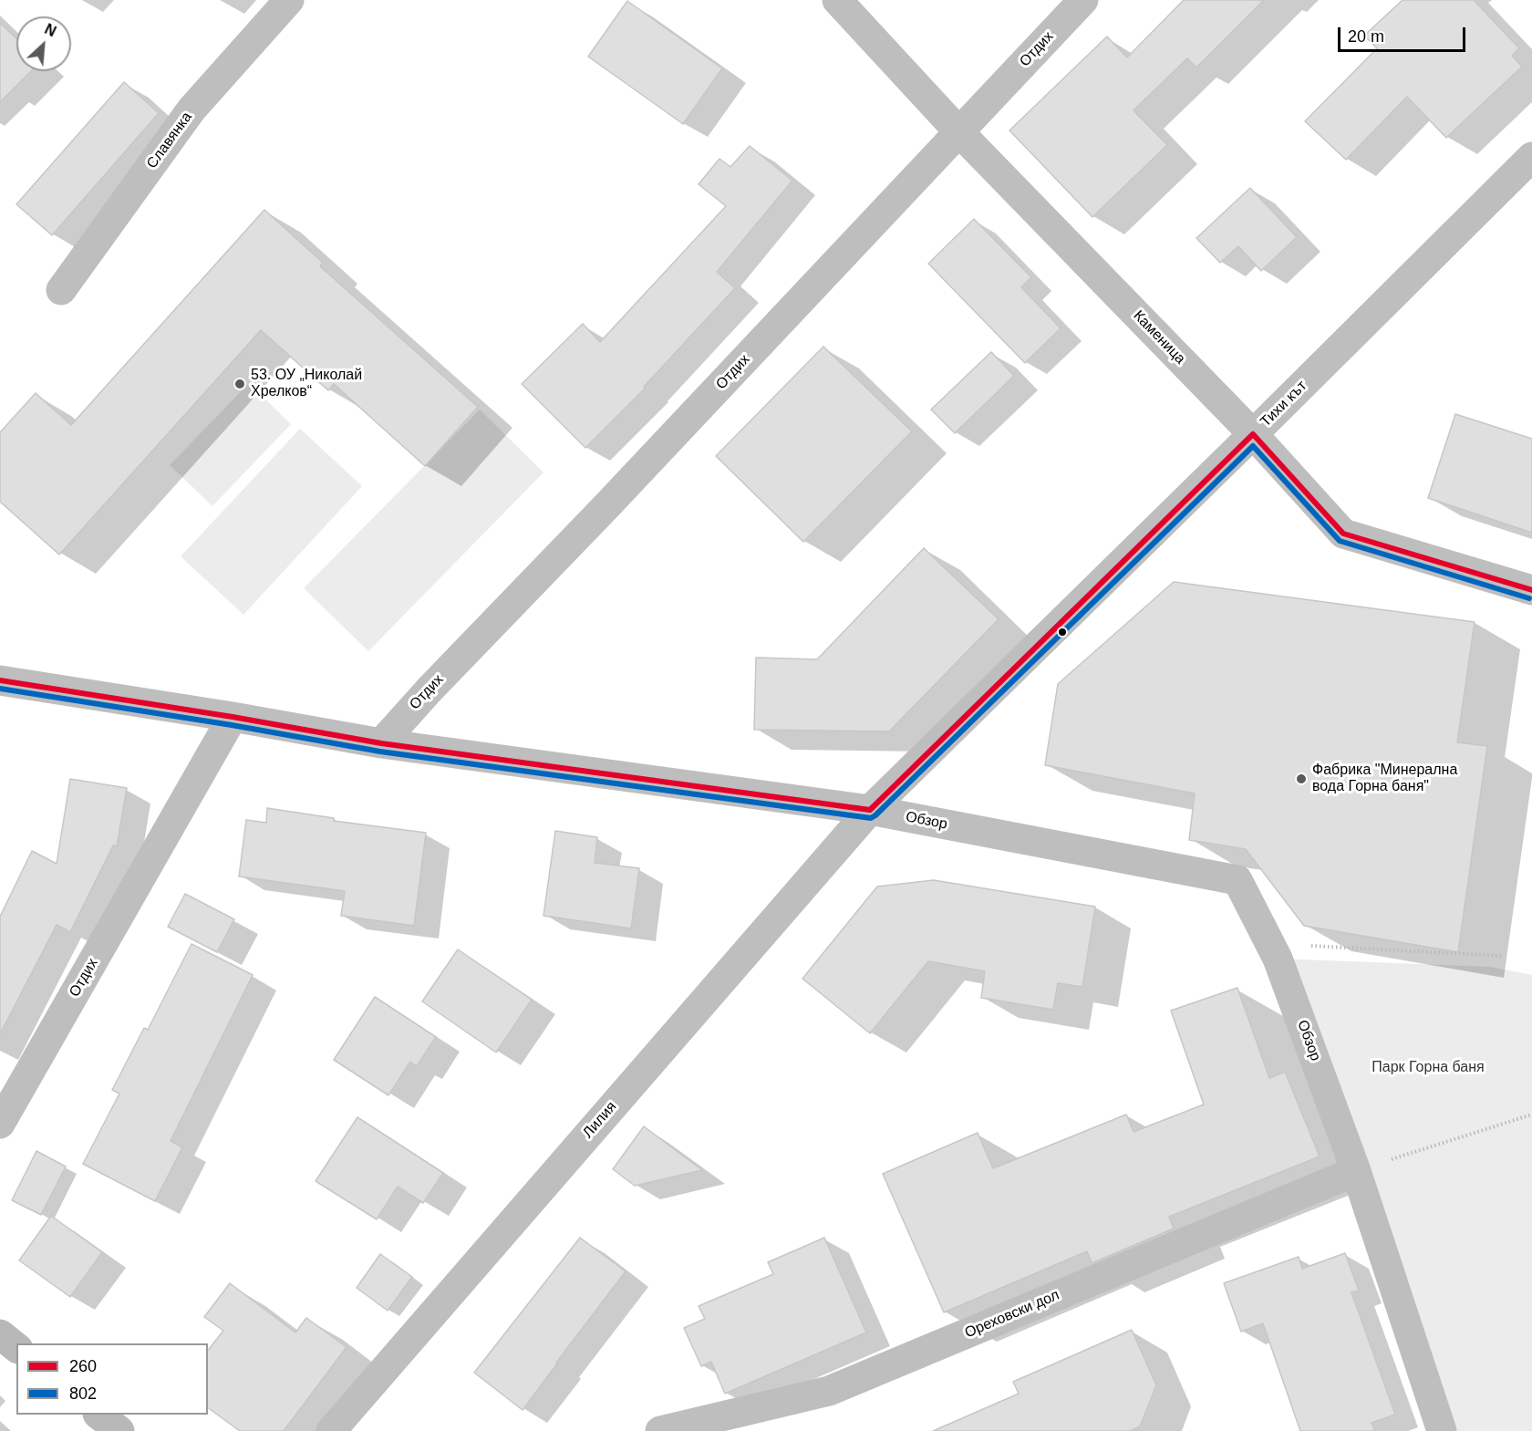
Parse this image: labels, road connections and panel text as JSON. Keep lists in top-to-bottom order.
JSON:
{
  "streets": {
    "street": [
      "Отдих",
      "Славянка",
      "Каменица",
      "Тихи кът",
      "Обзор",
      "Лилия",
      "Ореховски дол"
    ]
  },
  "crossings": [
    ["Отдих", "Каменица"],
    ["Отдих", "Обзор"],
    ["Каменица", "Тихи кът"],
    ["Тихи кът", "Обзор"],
    ["Тихи кът", "Лилия"],
    ["Обзор", "Лилия"],
    ["Обзор", "Ореховски дол"]
  ],
  "parks": ["Парк Горна баня"],
  "places": ["53. ОУ „Николай Хрелков“", "Фабрика \"Минерална вода Горна баня\""],
  "lines": ["transit line 260", "transit line 802"],
  "legend": ["260", "802"],
  "scale_bar": "20 m",
  "north": "top right"
}
